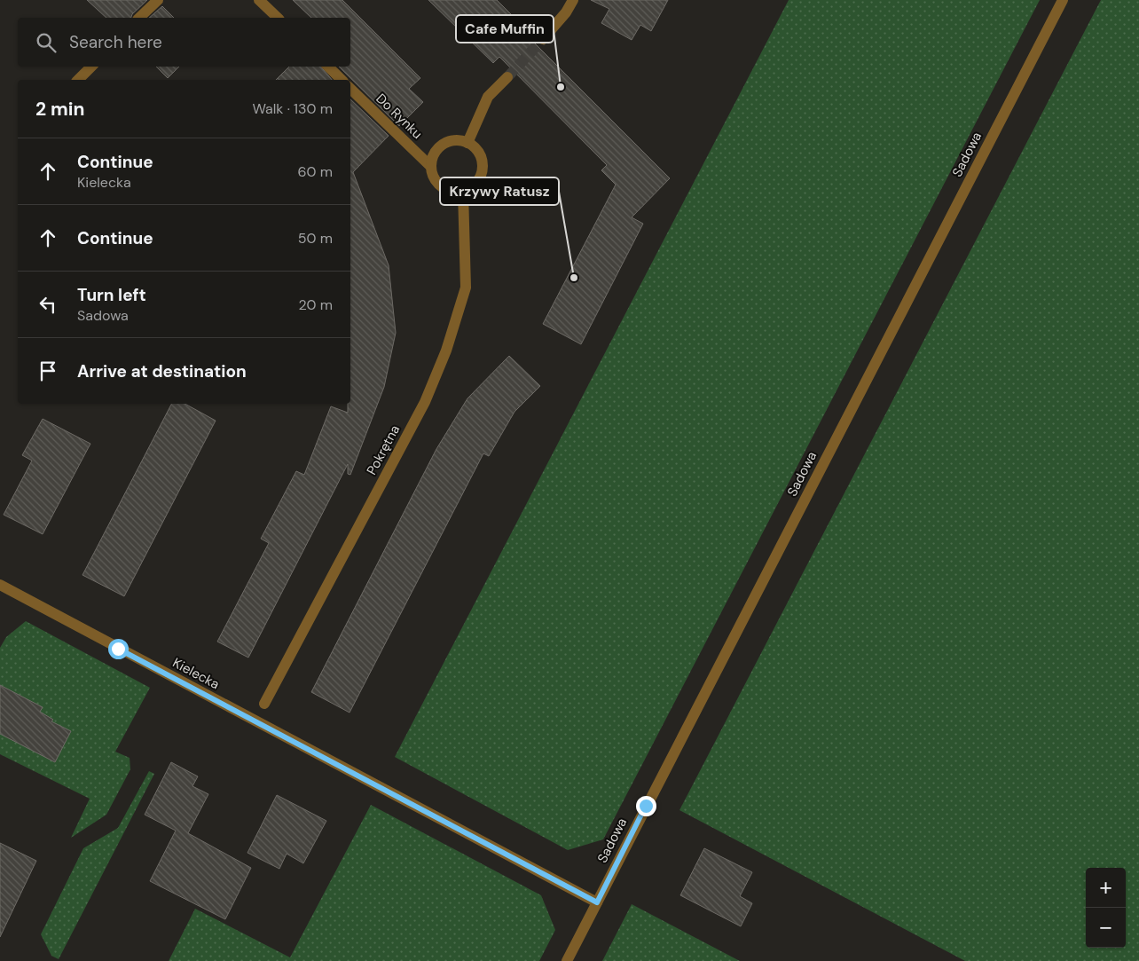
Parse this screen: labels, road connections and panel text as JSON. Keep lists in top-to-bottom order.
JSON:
{
  "streets": {
    "street": [
      "Do Rynku",
      "Sadowa",
      "Pokrętna",
      "Kielecka"
    ]
  },
  "crossings": [
    ["Do Rynku", "Pokrętna"],
    ["Sadowa", "Kielecka"]
  ],
  "places": ["Cafe Muffin", "Krzywy Ratusz"],
  "page": {
    "search": "Search here",
    "heading": ["2 min", "Walk · 130 m"],
    "list": [
      ["Continue", "Kielecka", "60 m"],
      ["Continue", "50 m"],
      ["Turn left", "Sadowa", "20 m"],
      "Arrive at destination"
    ],
    "map_buttons": ["+", "−"]
  }
}
